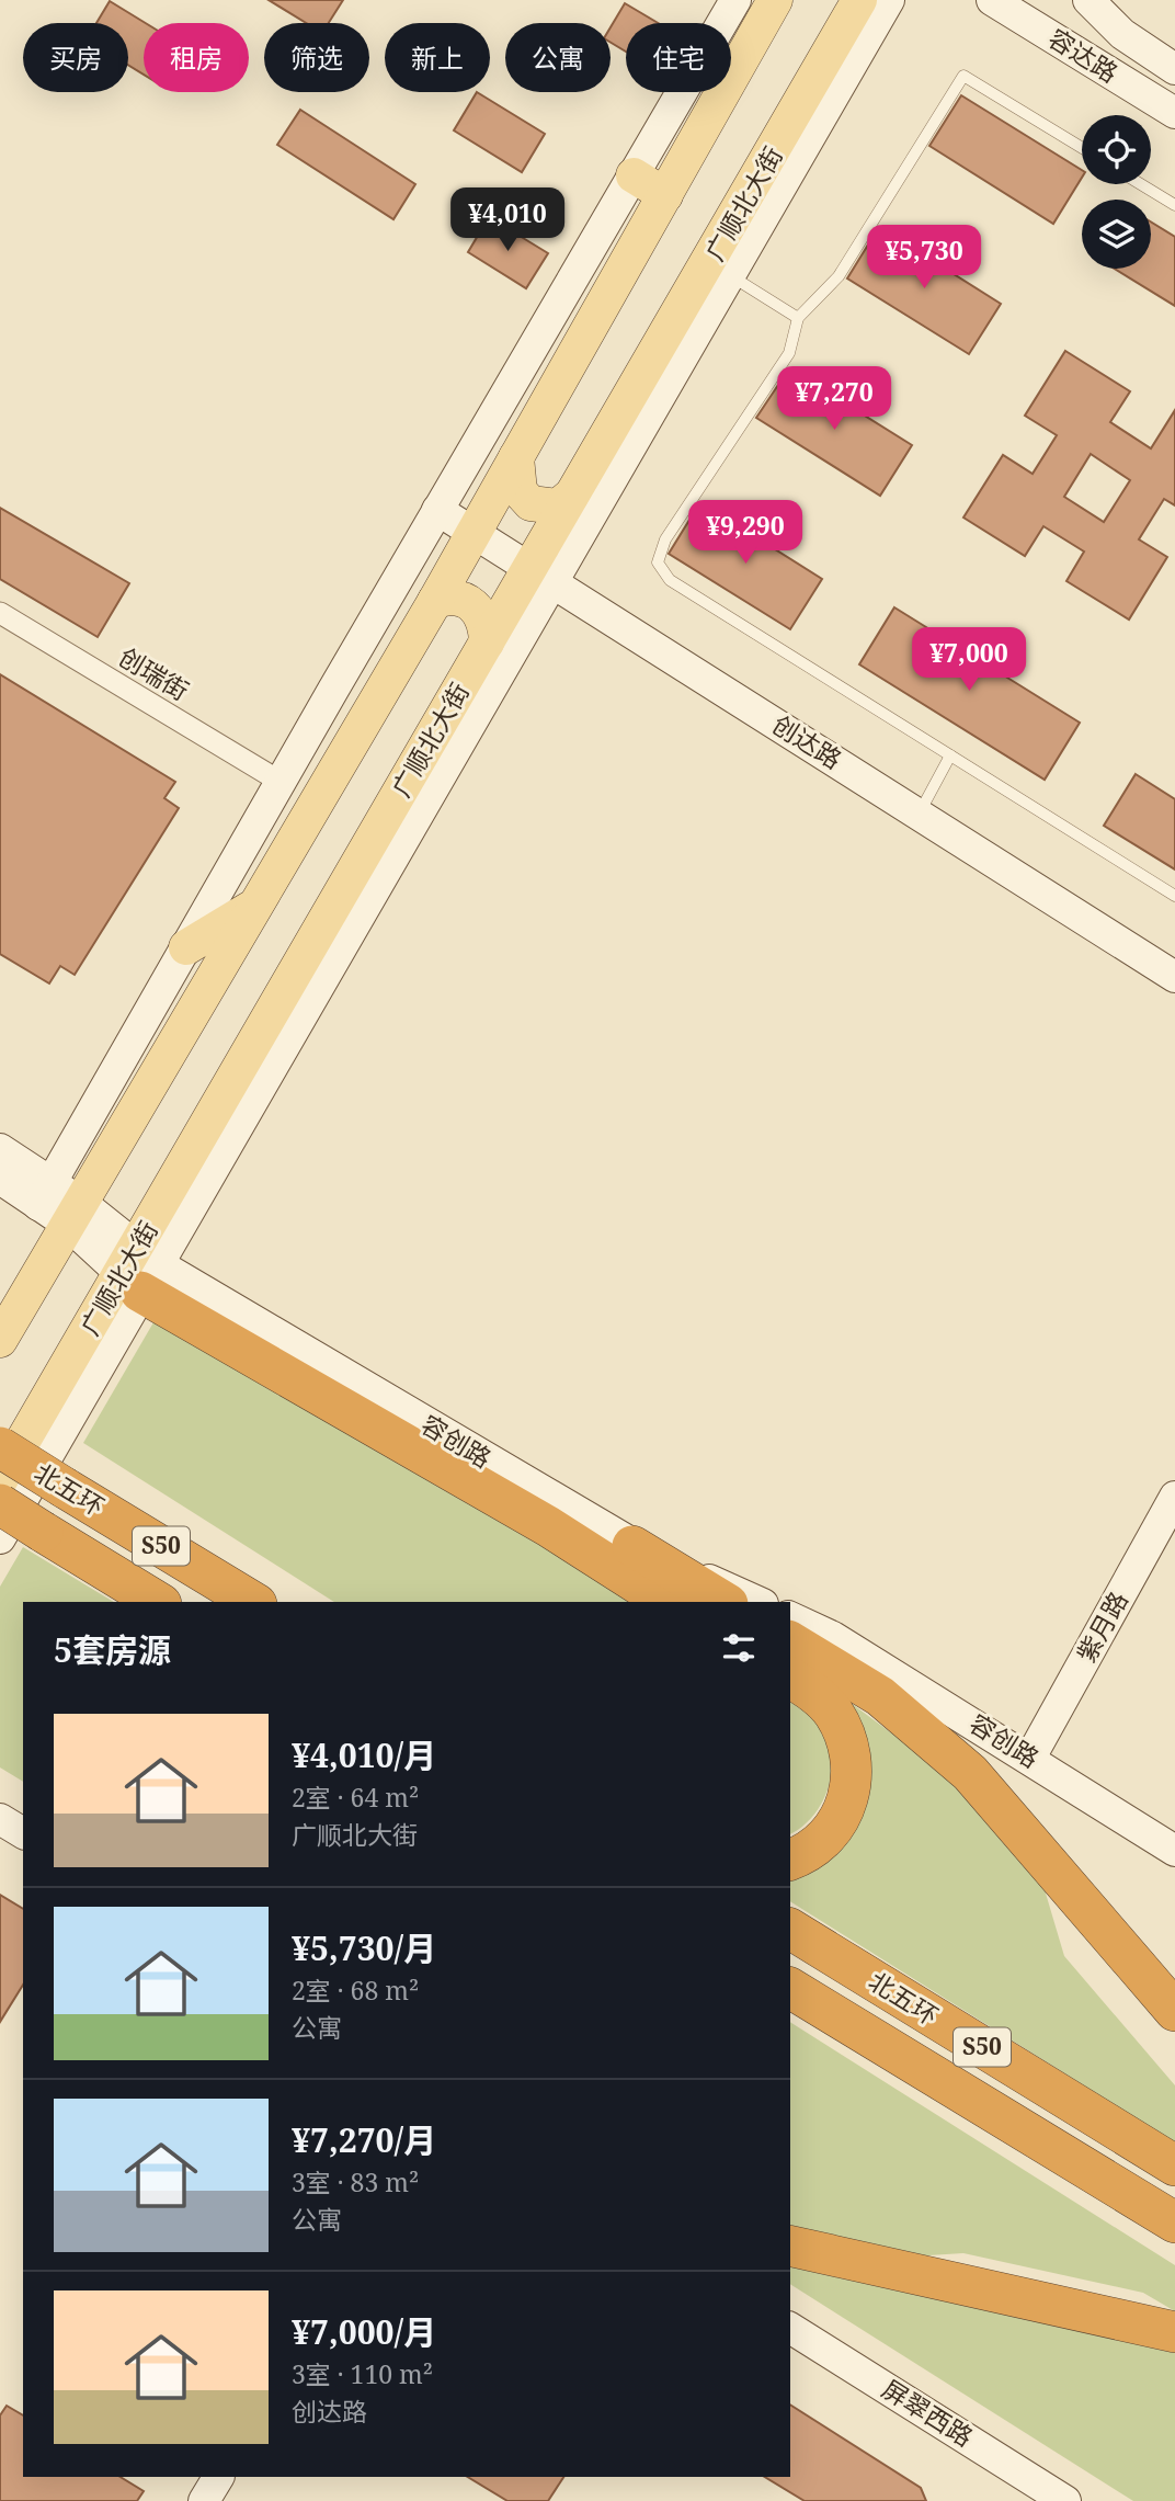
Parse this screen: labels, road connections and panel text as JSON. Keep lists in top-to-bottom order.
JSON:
{
  "streets": {
    "highway": ["北五环", "S50"],
    "main road": ["广顺北大街"],
    "street": [
      "容达路",
      "创瑞街",
      "创达路",
      "容创路",
      "紫月路",
      "屏翠西路"
    ]
  },
  "crossings": [
    ["广顺北大街", "创达路"],
    ["广顺北大街", "容创路"],
    ["容创路", "紫月路"]
  ],
  "page": {
    "chip": [
      "买房",
      "租房",
      "筛选",
      "新上",
      "公寓",
      "住宅"
    ],
    "price": [
      "¥4,010",
      "¥5,730",
      "¥7,270",
      "¥9,290",
      "¥7,000"
    ],
    "heading": "5套房源",
    "list": [
      {
        "name": "¥4,010/月",
        "note": "2室 · 64 m² · 广顺北大街"
      },
      {
        "name": "¥5,730/月",
        "note": "2室 · 68 m² · 公寓"
      },
      {
        "name": "¥7,270/月",
        "note": "3室 · 83 m² · 公寓"
      },
      {
        "name": "¥7,000/月",
        "note": "3室 · 110 m² · 创达路"
      }
    ]
  }
}
